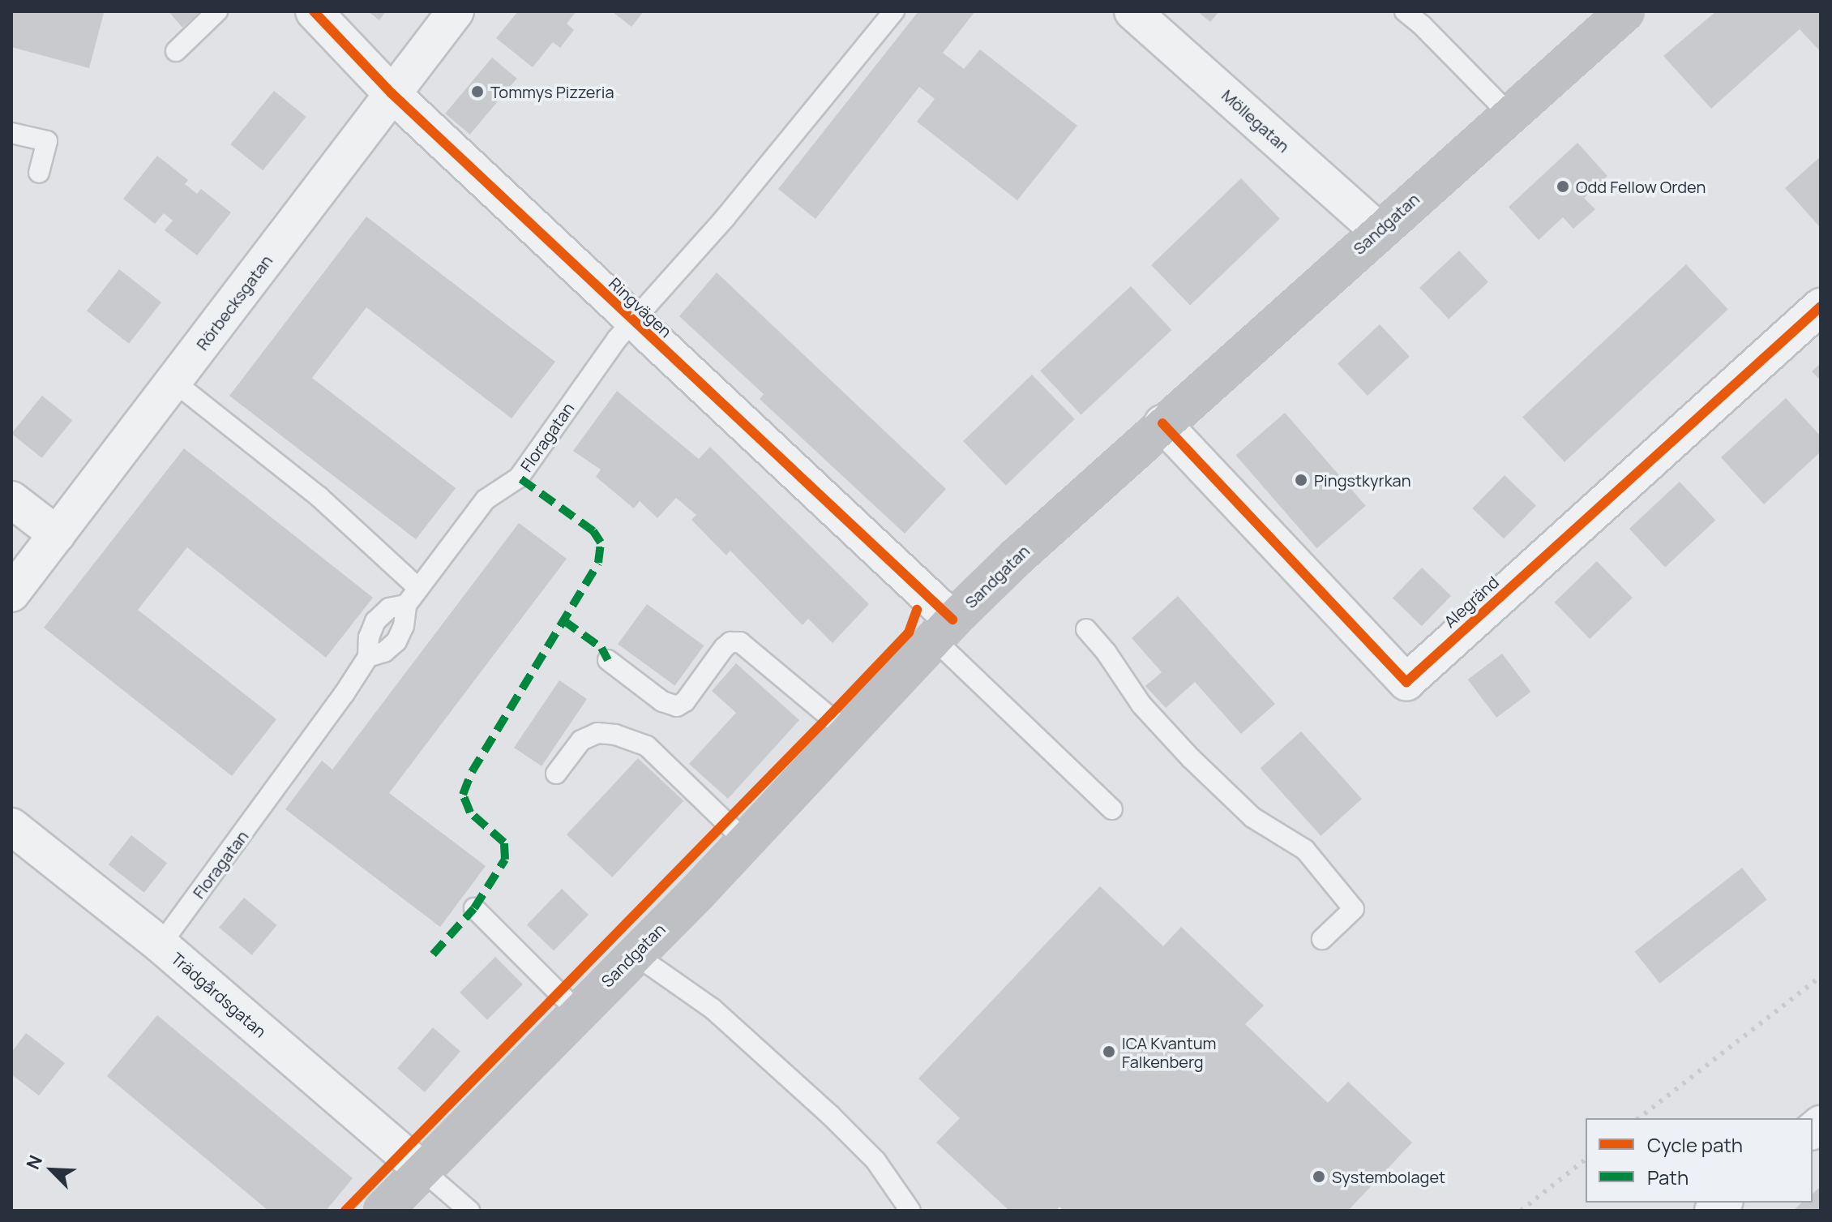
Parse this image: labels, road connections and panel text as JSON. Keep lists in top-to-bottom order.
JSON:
{
  "streets": {
    "main road": ["Sandgatan"],
    "street": [
      "Möllegatan",
      "Rörbecksgatan",
      "Ringvägen",
      "Alegränd",
      "Trädgårdsgatan"
    ],
    "lane": ["Floragatan"]
  },
  "crossings": [
    ["Möllegatan", "Sandgatan"],
    ["Sandgatan", "Ringvägen"],
    ["Sandgatan", "Alegränd"],
    ["Sandgatan", "Trädgårdsgatan"],
    ["Rörbecksgatan", "Ringvägen"],
    ["Ringvägen", "Floragatan"],
    ["Floragatan", "Trädgårdsgatan"]
  ],
  "places": [
    "Tommys Pizzeria",
    "Odd Fellow Orden",
    "Pingstkyrkan",
    "ICA Kvantum Falkenberg",
    "Systembolaget"
  ],
  "legend": ["Cycle path", "Path"],
  "north": "top left"
}
